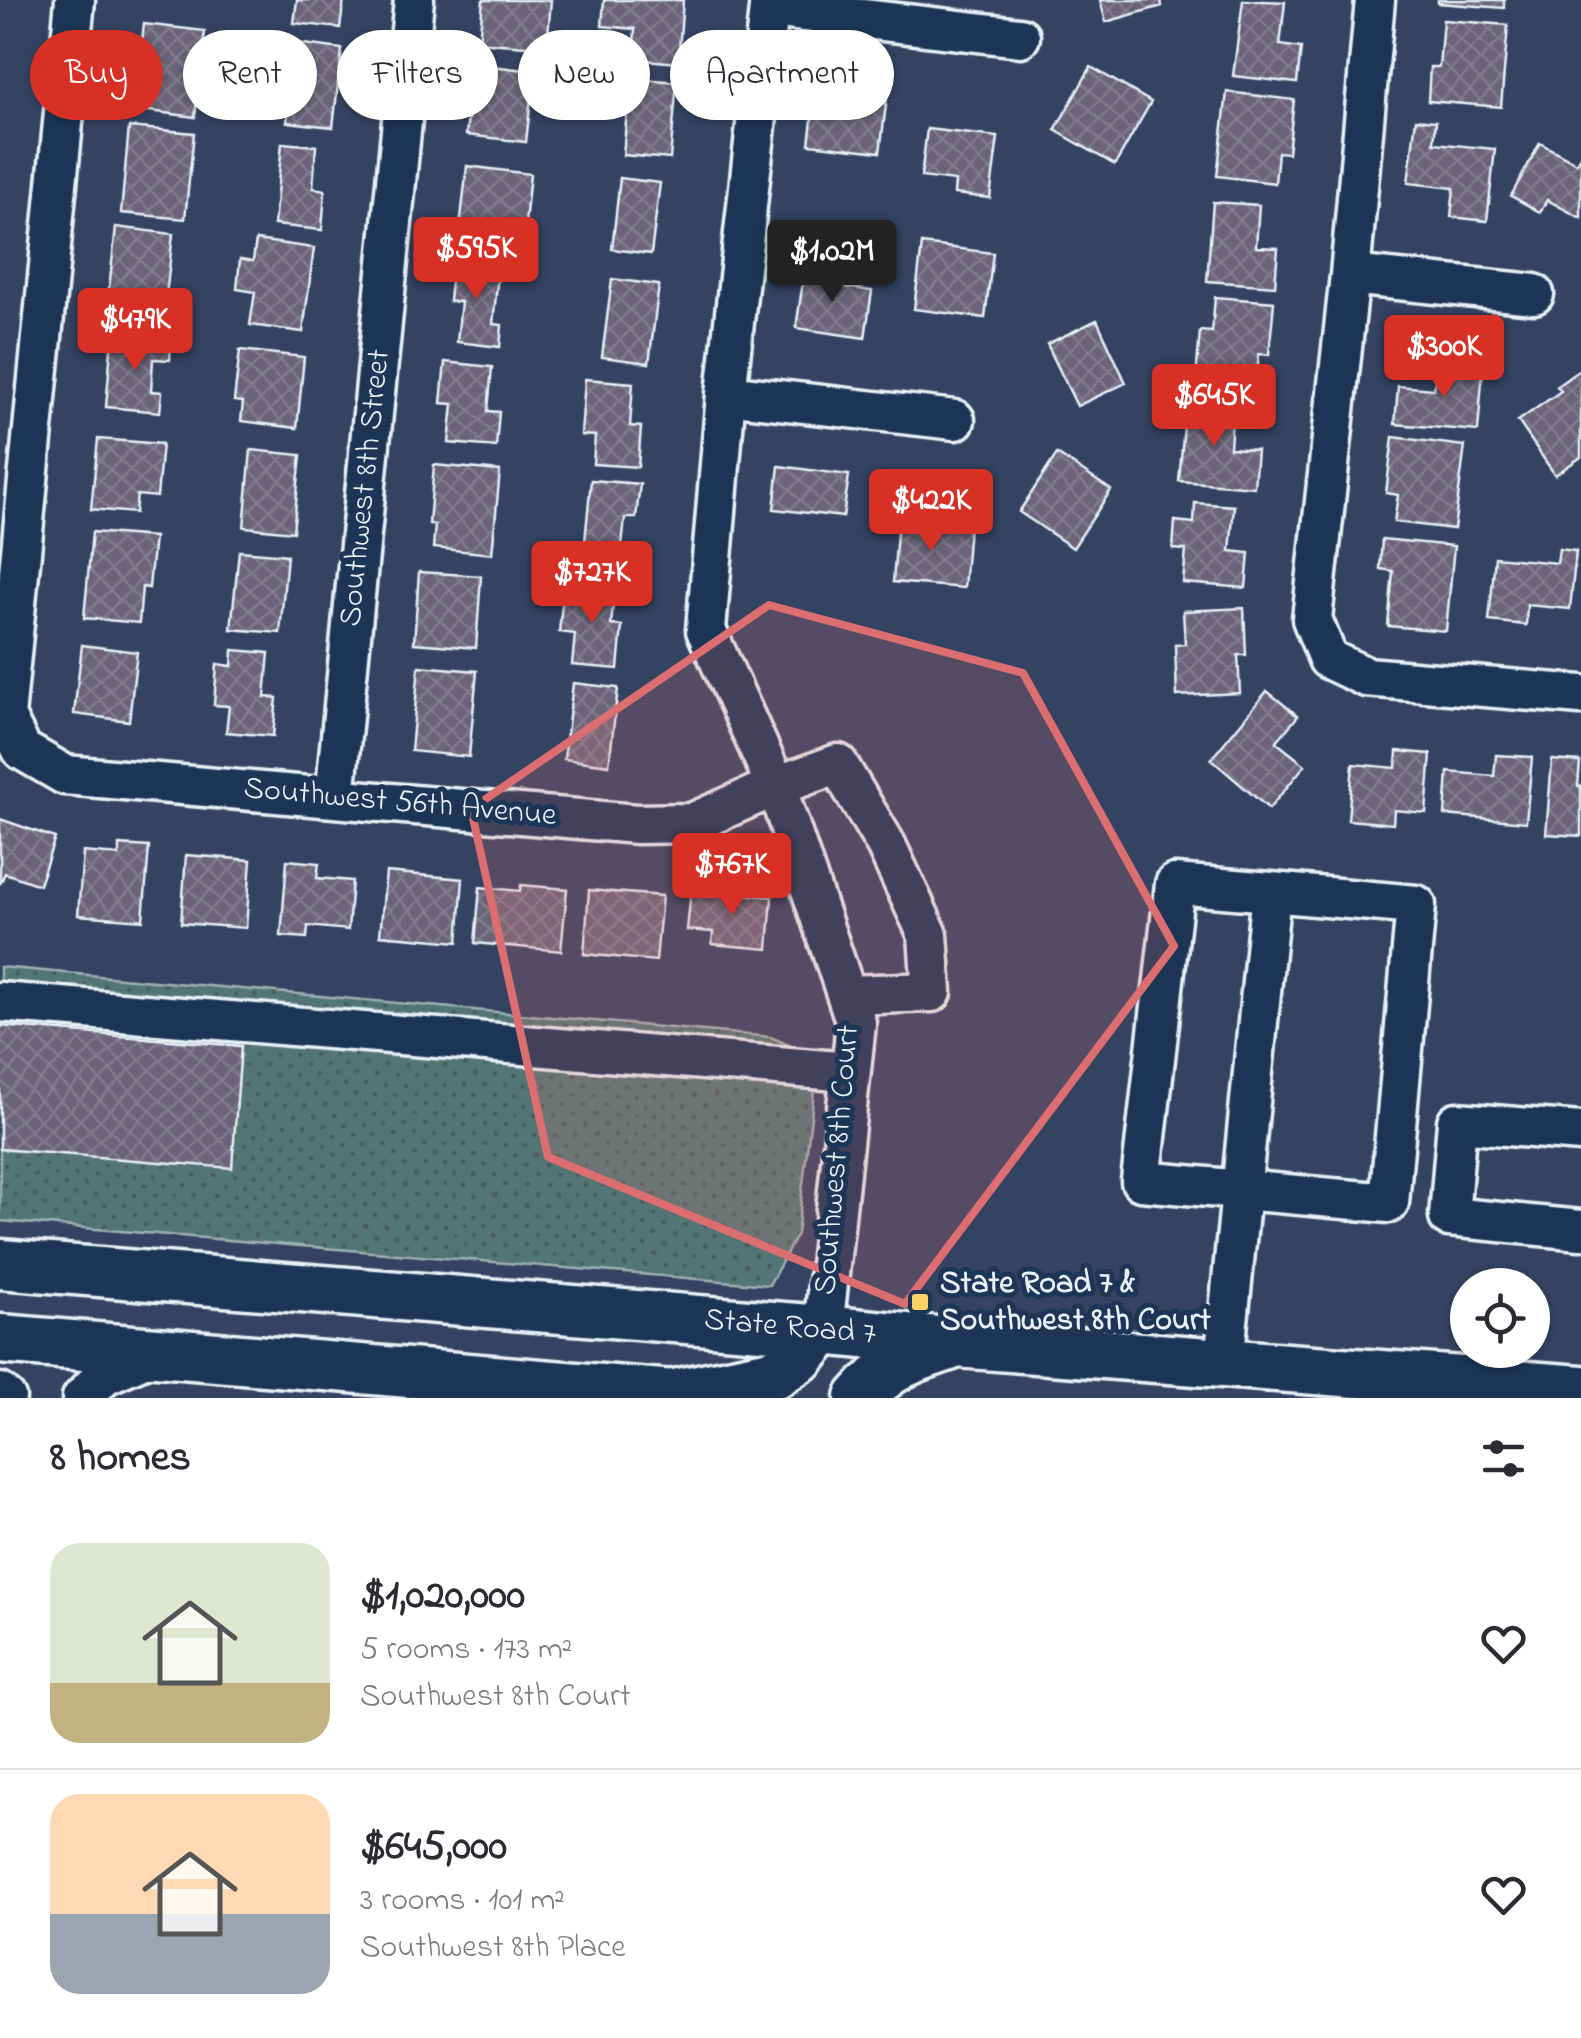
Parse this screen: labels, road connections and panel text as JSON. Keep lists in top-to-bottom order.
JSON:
{
  "streets": {
    "main road": ["State Road 7"],
    "street": ["Southwest 8th Street", "Southwest 56th Avenue", "Southwest 8th Court"]
  },
  "crossings": [
    ["Southwest 8th Street", "Southwest 56th Avenue"],
    ["Southwest 56th Avenue", "Southwest 8th Court"],
    ["Southwest 8th Court", "State Road 7"]
  ],
  "places": {
    "transit": ["State Road 7 & Southwest 8th Court"]
  },
  "page": {
    "chip": [
      "Buy",
      "Rent",
      "Filters",
      "New",
      "Apartment"
    ],
    "price": [
      "$595K",
      "$1.02M",
      "$479K",
      "$300K",
      "$645K",
      "$422K",
      "$727K",
      "$767K"
    ],
    "heading": "8 homes",
    "list": [
      {
        "name": "$1,020,000",
        "note": "5 rooms · 173 m² · Southwest 8th Court"
      },
      {
        "name": "$645,000",
        "note": "3 rooms · 101 m² · Southwest 8th Place"
      }
    ]
  }
}
